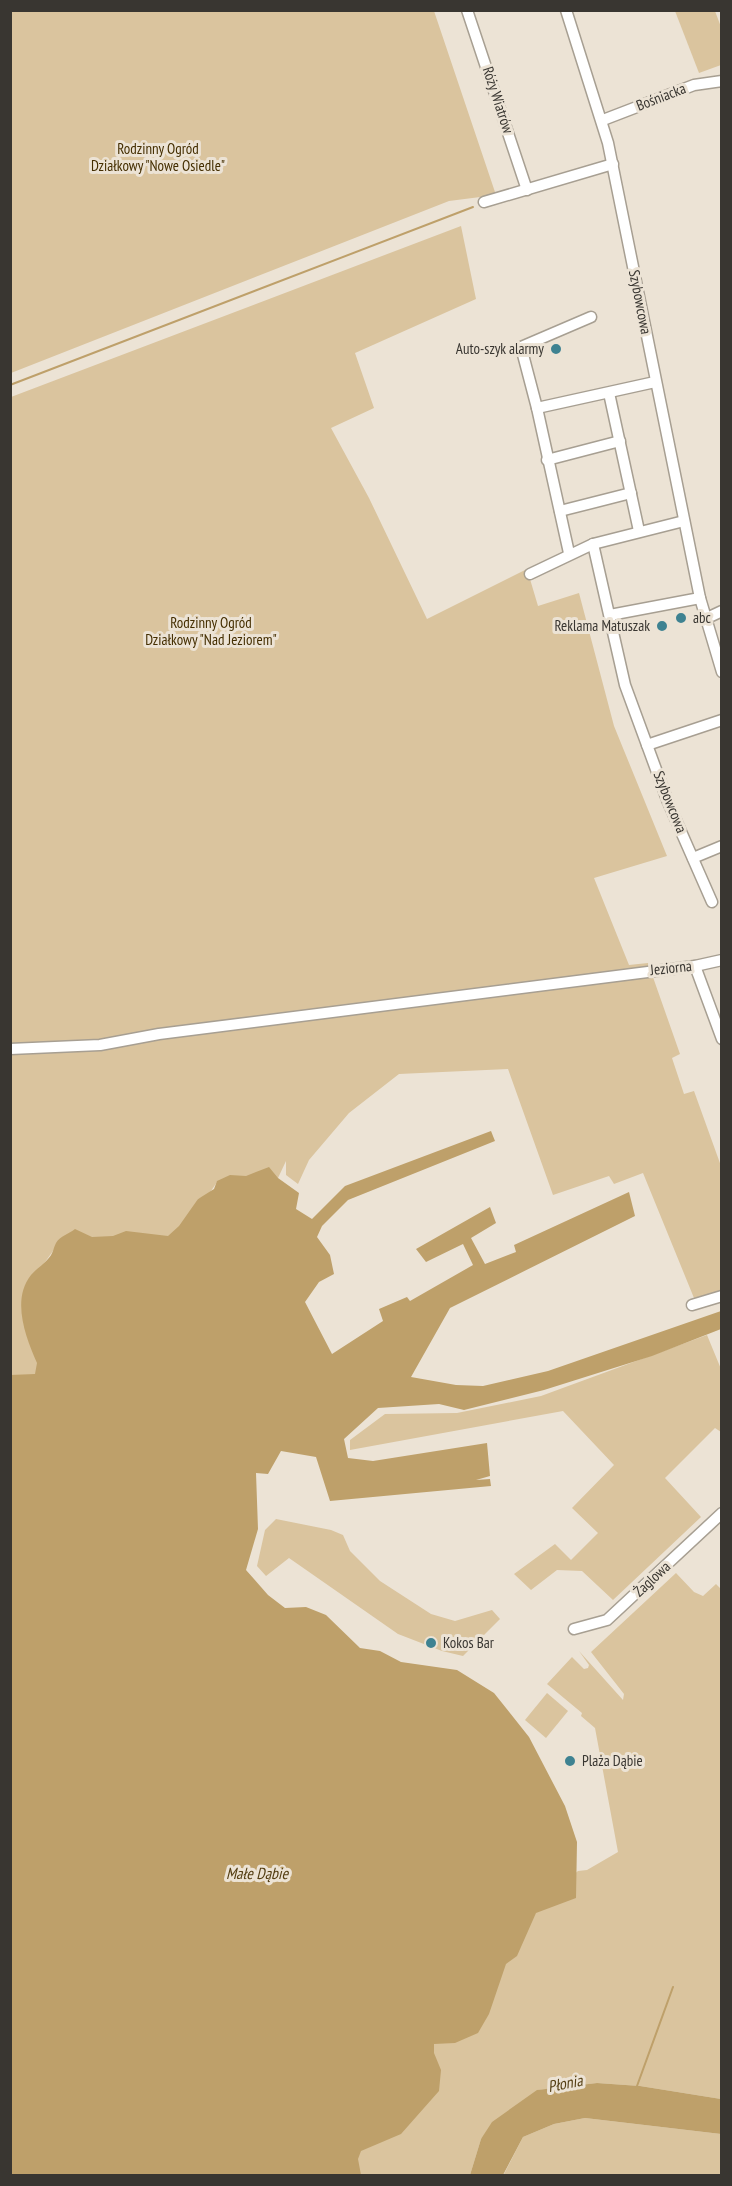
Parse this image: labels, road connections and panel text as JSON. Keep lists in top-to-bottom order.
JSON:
{
  "streets": {
    "street": [
      "Bośniacka",
      "Róży Wiatrów",
      "Szybowcowa",
      "Jeziorna",
      "Żaglowa"
    ]
  },
  "crossings": [
    ["Bośniacka", "Szybowcowa"]
  ],
  "water": ["Małe Dąbie", "Płonia"],
  "parks": ["Rodzinny Ogród Działkowy \"Nowe Osiedle\"", "Rodzinny Ogród Działkowy \"Nad Jeziorem\""],
  "places": [
    "Auto-szyk alarmy",
    "abc",
    "Reklama Matuszak",
    "Kokos Bar",
    "Plaża Dąbie"
  ]
}
